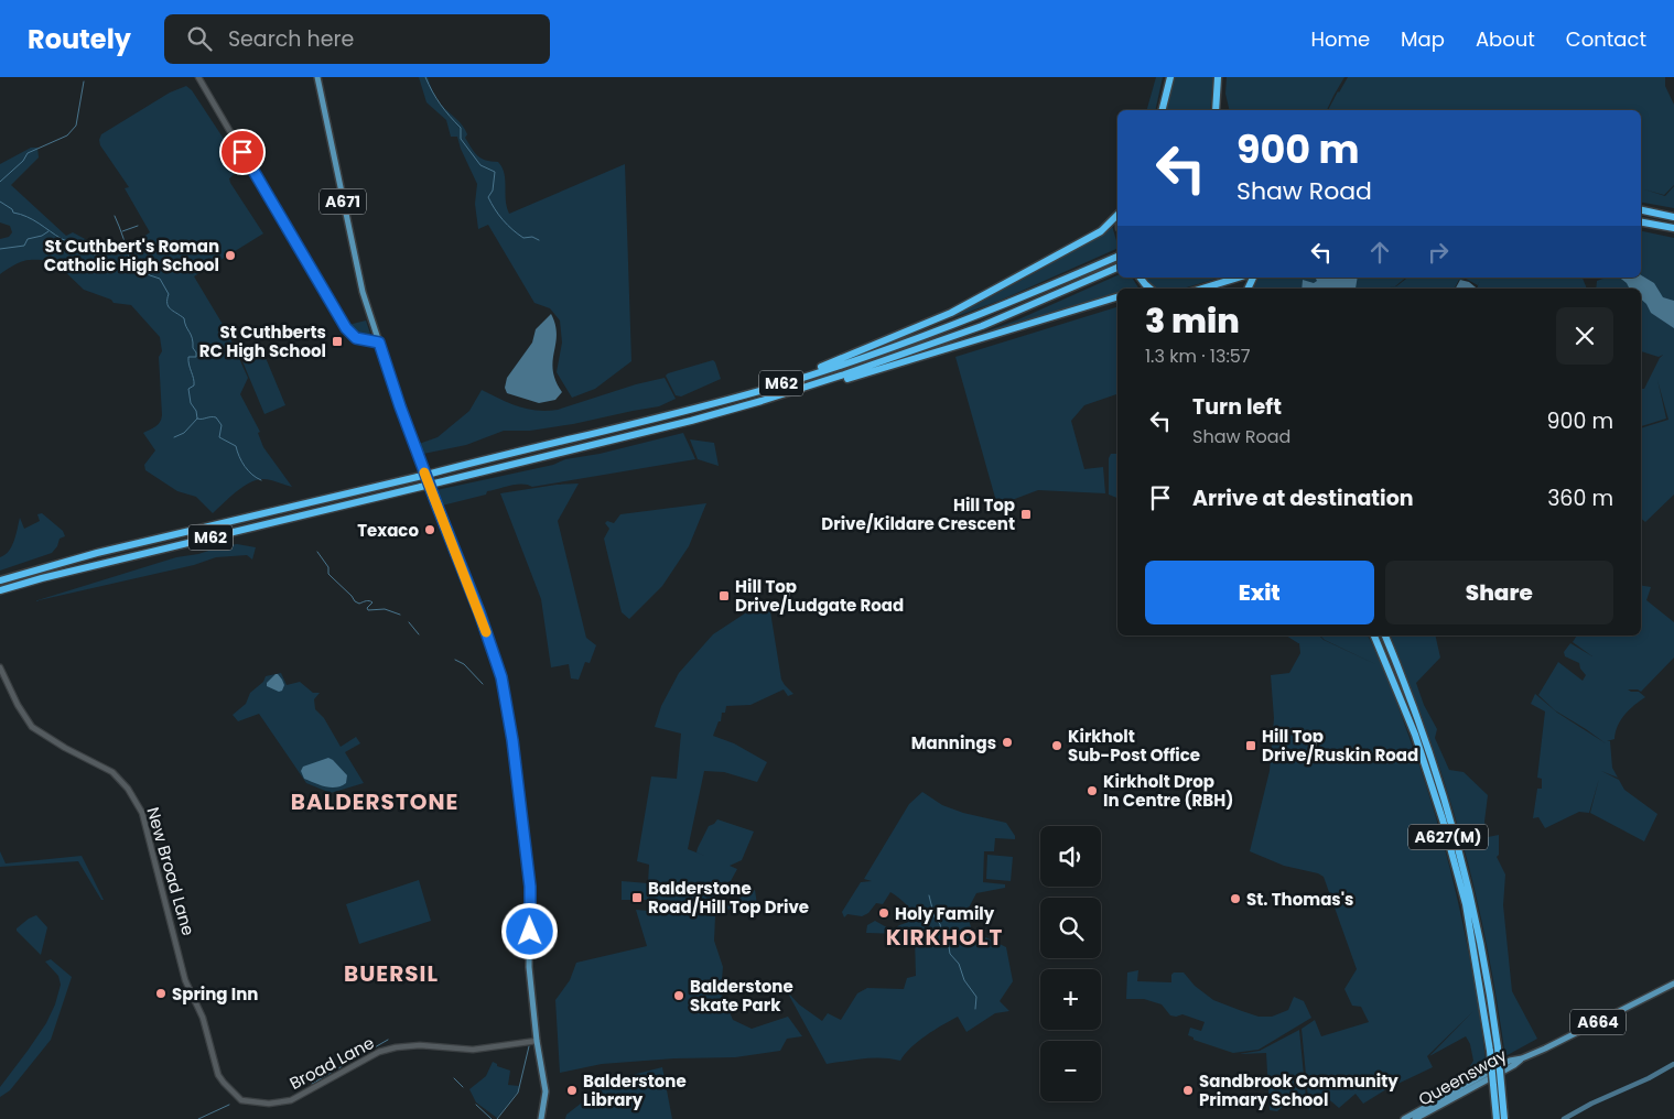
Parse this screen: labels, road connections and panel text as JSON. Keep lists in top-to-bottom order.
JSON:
{
  "streets": {
    "highway": ["M62", "A627(M)"],
    "main road": [
      "A671",
      "New Broad Lane",
      "A664",
      "Broad Lane",
      "Queensway"
    ]
  },
  "crossings": [
    ["A671", "Broad Lane"],
    ["New Broad Lane", "Broad Lane"]
  ],
  "districts": ["BALDERSTONE", "KIRKHOLT", "BUERSIL"],
  "places": {
    "other": [
      "St Cuthbert's Roman Catholic High School",
      "Texaco",
      "Mannings",
      "Kirkholt Sub-Post Office",
      "Kirkholt Drop In Centre (RBH)",
      "St. Thomas's",
      "Holy Family",
      "Spring Inn",
      "Balderstone Skate Park",
      "Balderstone Library",
      "Sandbrook Community Primary School"
    ],
    "transit": [
      "St Cuthberts RC High School",
      "Hill Top Drive/Kildare Crescent",
      "Hill Top Drive/Ludgate Road",
      "Hill Top Drive/Ruskin Road",
      "Balderstone Road/Hill Top Drive"
    ]
  },
  "page": {
    "header": "Routely",
    "search": "Search here",
    "nav": [
      "Home",
      "Map",
      "About",
      "Contact"
    ],
    "turn": ["900 m", "Shaw Road"],
    "heading": ["3 min", "1.3 km · 13:57"],
    "list": [
      {
        "name": "Turn left",
        "note": "Shaw Road",
        "value": "900 m"
      },
      {
        "name": "Arrive at destination",
        "value": "360 m"
      }
    ],
    "buttons": ["Exit", "Share"],
    "map_buttons": ["+", "−"]
  }
}
